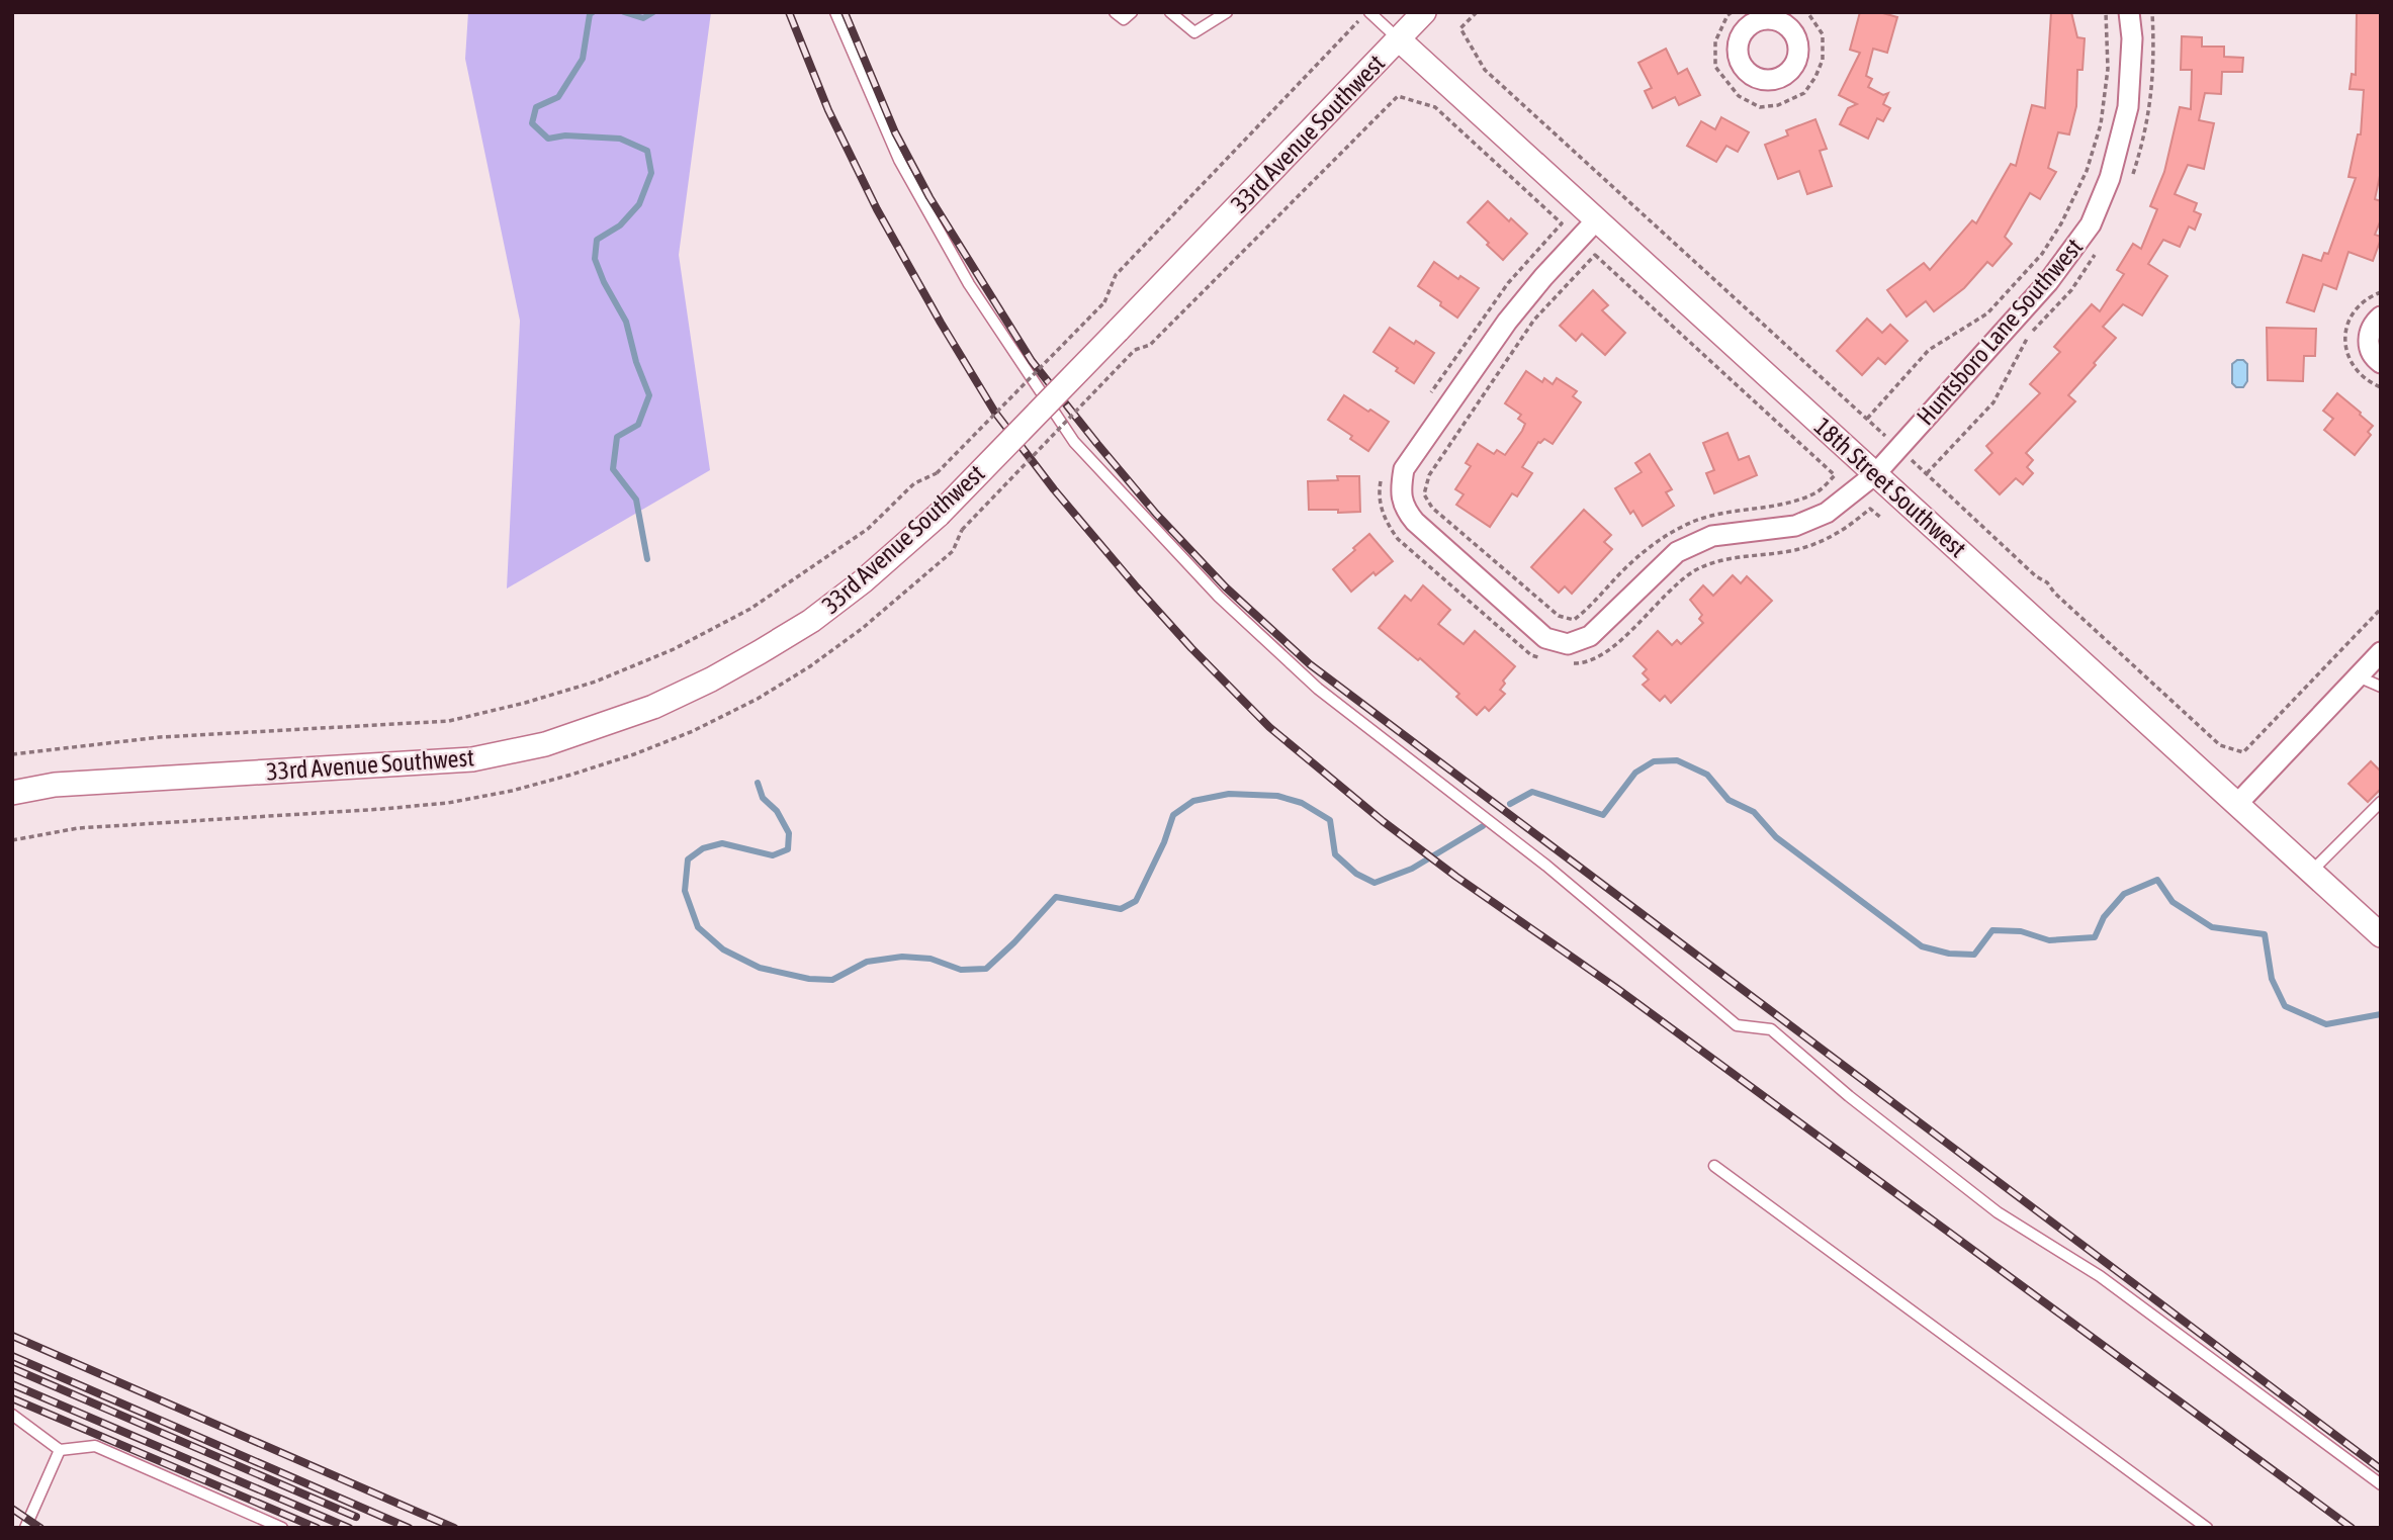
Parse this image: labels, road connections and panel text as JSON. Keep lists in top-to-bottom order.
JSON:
{
  "streets": {
    "street": ["33rd Avenue Southwest", "Huntsboro Lane Southwest", "18th Street Southwest"]
  },
  "crossings": [
    ["33rd Avenue Southwest", "18th Street Southwest"],
    ["Huntsboro Lane Southwest", "18th Street Southwest"]
  ]
}
